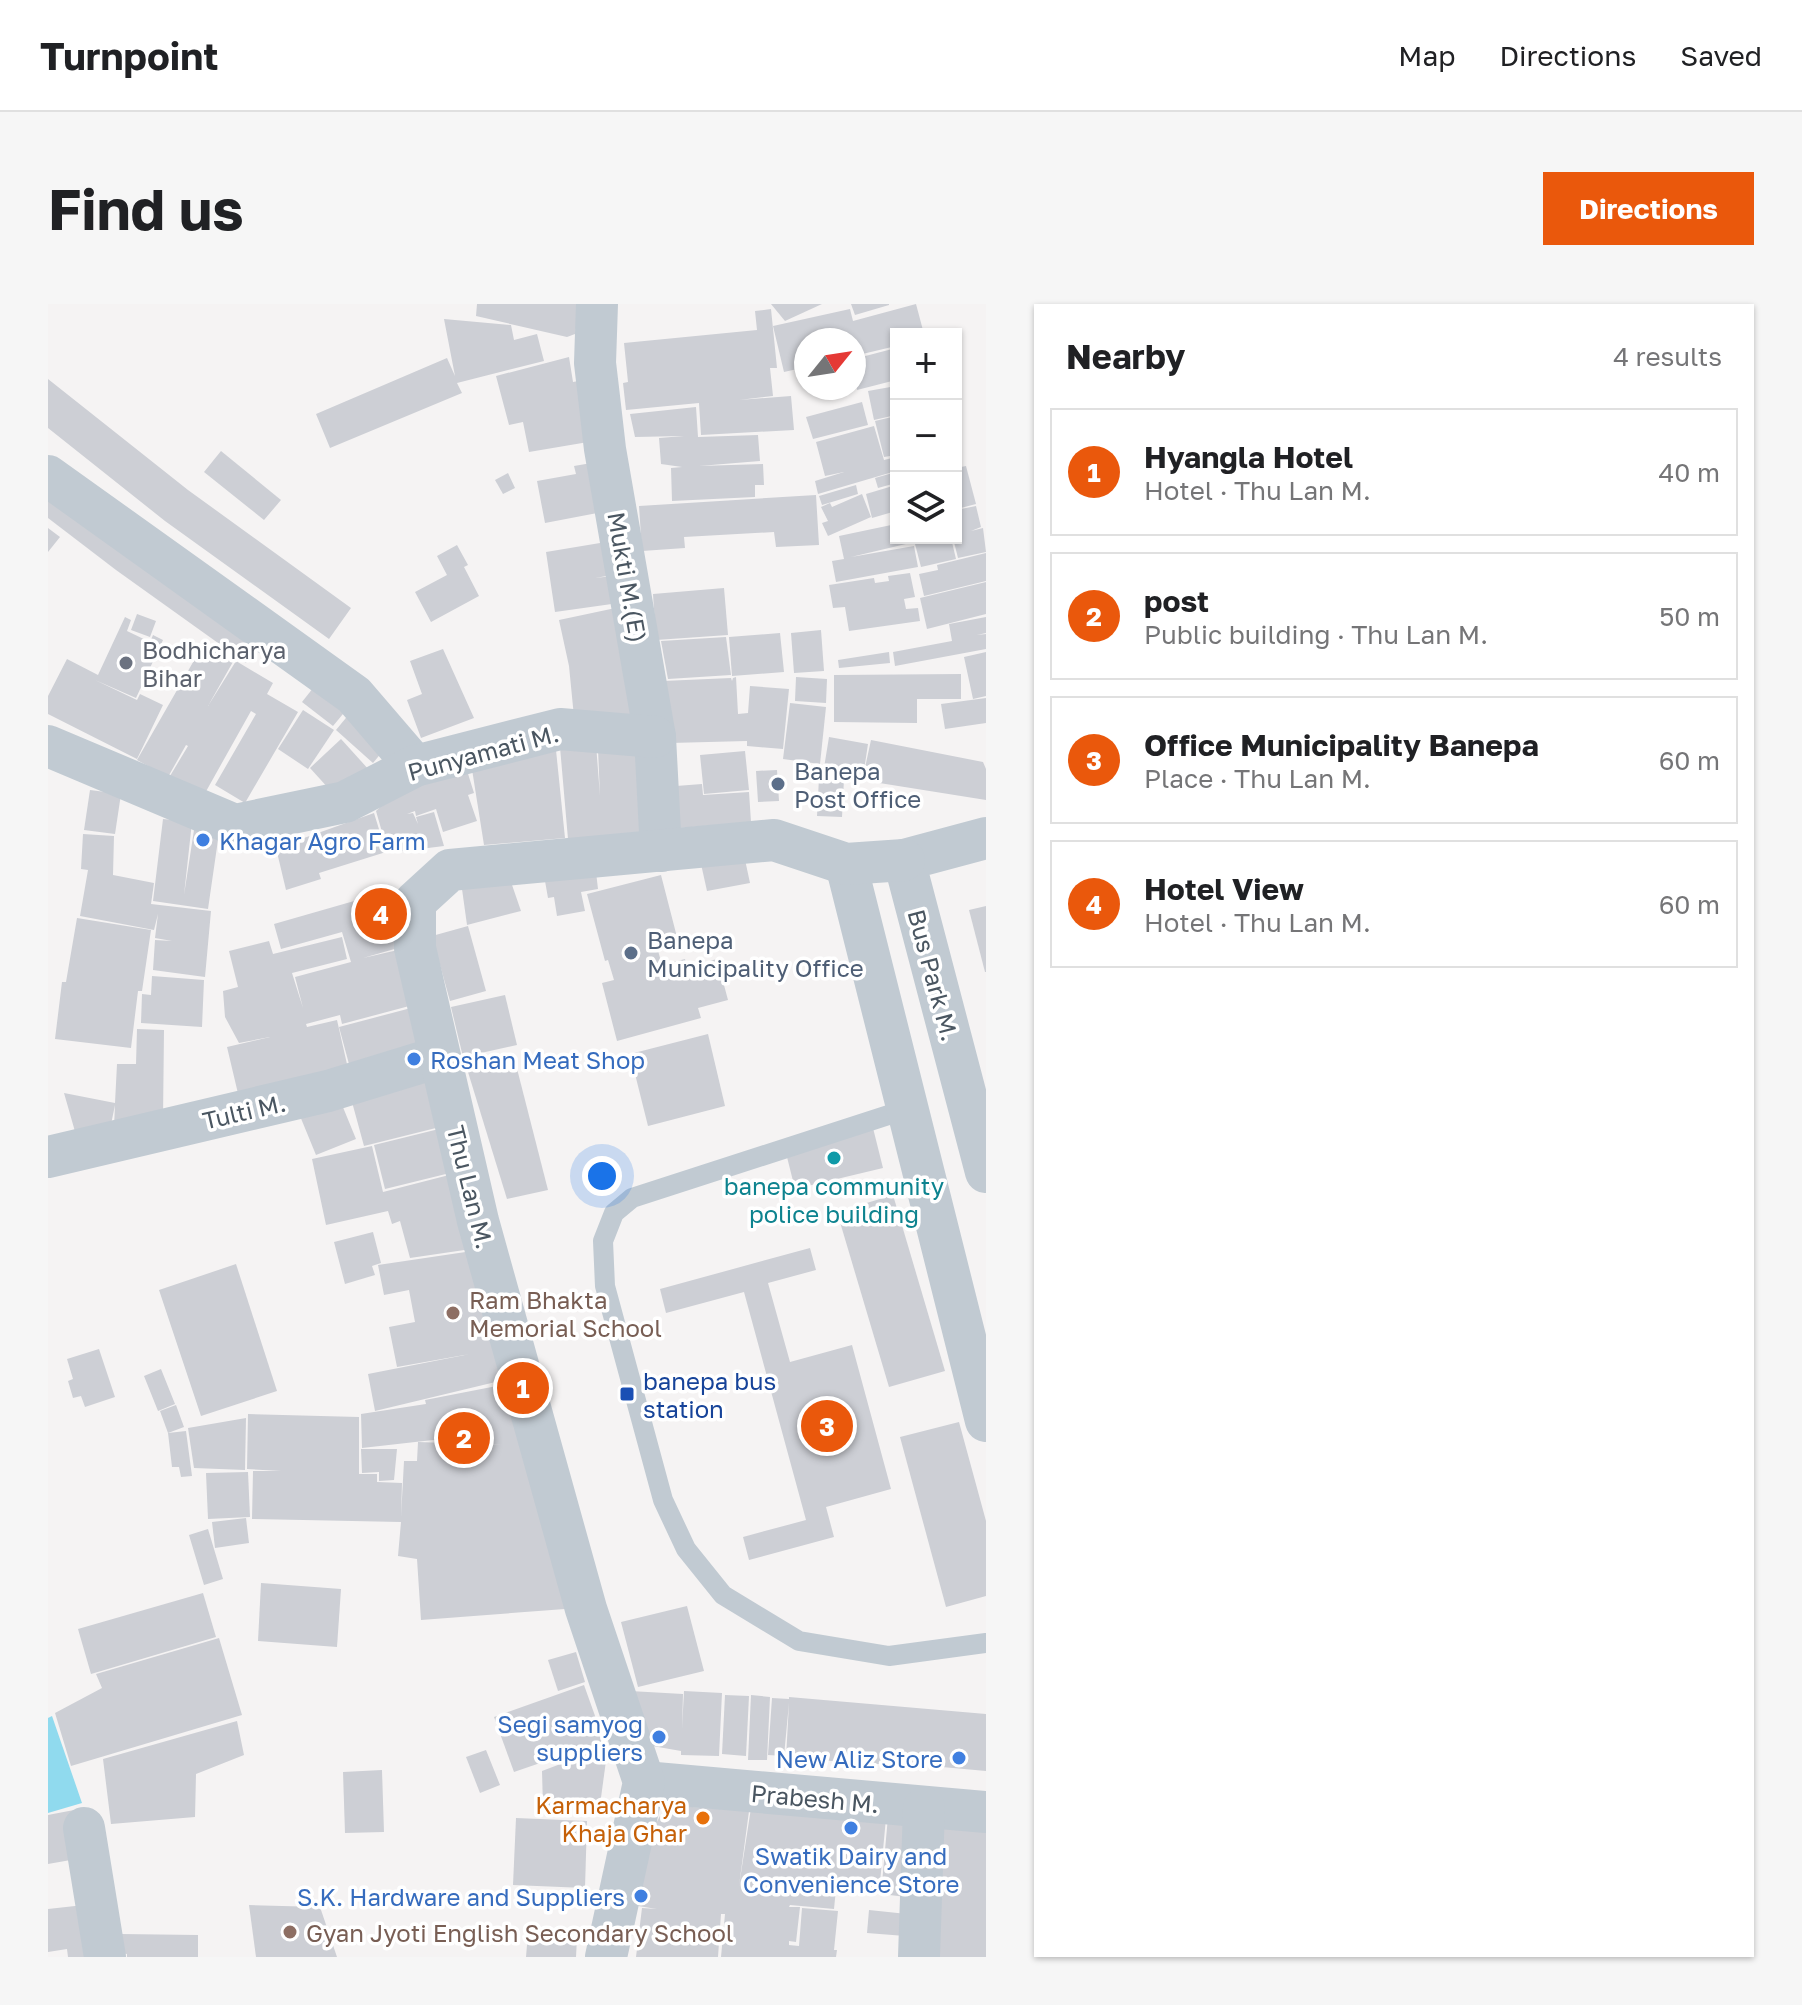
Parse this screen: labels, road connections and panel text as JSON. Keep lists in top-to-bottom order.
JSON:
{
  "streets": {
    "street": [
      "Mukti M.(E)",
      "Punyamati M.",
      "Bus Park M.",
      "Tulti M.",
      "Thu Lan M.",
      "Prabesh M."
    ]
  },
  "crossings": [
    ["Mukti M.(E)", "Punyamati M."],
    ["Mukti M.(E)", "Thu Lan M."],
    ["Bus Park M.", "Thu Lan M."],
    ["Tulti M.", "Thu Lan M."],
    ["Thu Lan M.", "Prabesh M."]
  ],
  "places": {
    "other": [
      "Bodhicharya Bihar",
      "Banepa Post Office",
      "Khagar Agro Farm",
      "Banepa Municipality Office",
      "Roshan Meat Shop",
      "banepa community police building",
      "Ram Bhakta Memorial School",
      "Segi samyog suppliers",
      "New Aliz Store",
      "Karmacharya Khaja Ghar",
      "Swatik Dairy and Convenience Store",
      "S.K. Hardware and Suppliers",
      "Gyan Jyoti English Secondary School"
    ],
    "transit": ["banepa bus station"]
  },
  "north": "top right",
  "page": {
    "header": "Turnpoint",
    "nav": ["Map", "Directions", "Saved"],
    "buttons": "Directions",
    "title": "Find us",
    "heading": ["Nearby", "4 results"],
    "map_buttons": ["+", "−"],
    "list": [
      {
        "mark": "1",
        "name": "Hyangla Hotel",
        "note": "Hotel · Thu Lan M.",
        "value": "40 m"
      },
      {
        "mark": "2",
        "name": "post",
        "note": "Public building · Thu Lan M.",
        "value": "50 m"
      },
      {
        "mark": "3",
        "name": "Office Municipality Banepa",
        "note": "Place · Thu Lan M.",
        "value": "60 m"
      },
      {
        "mark": "4",
        "name": "Hotel View",
        "note": "Hotel · Thu Lan M.",
        "value": "60 m"
      }
    ],
    "pins": [
      "4",
      "1",
      "3",
      "2"
    ]
  }
}
